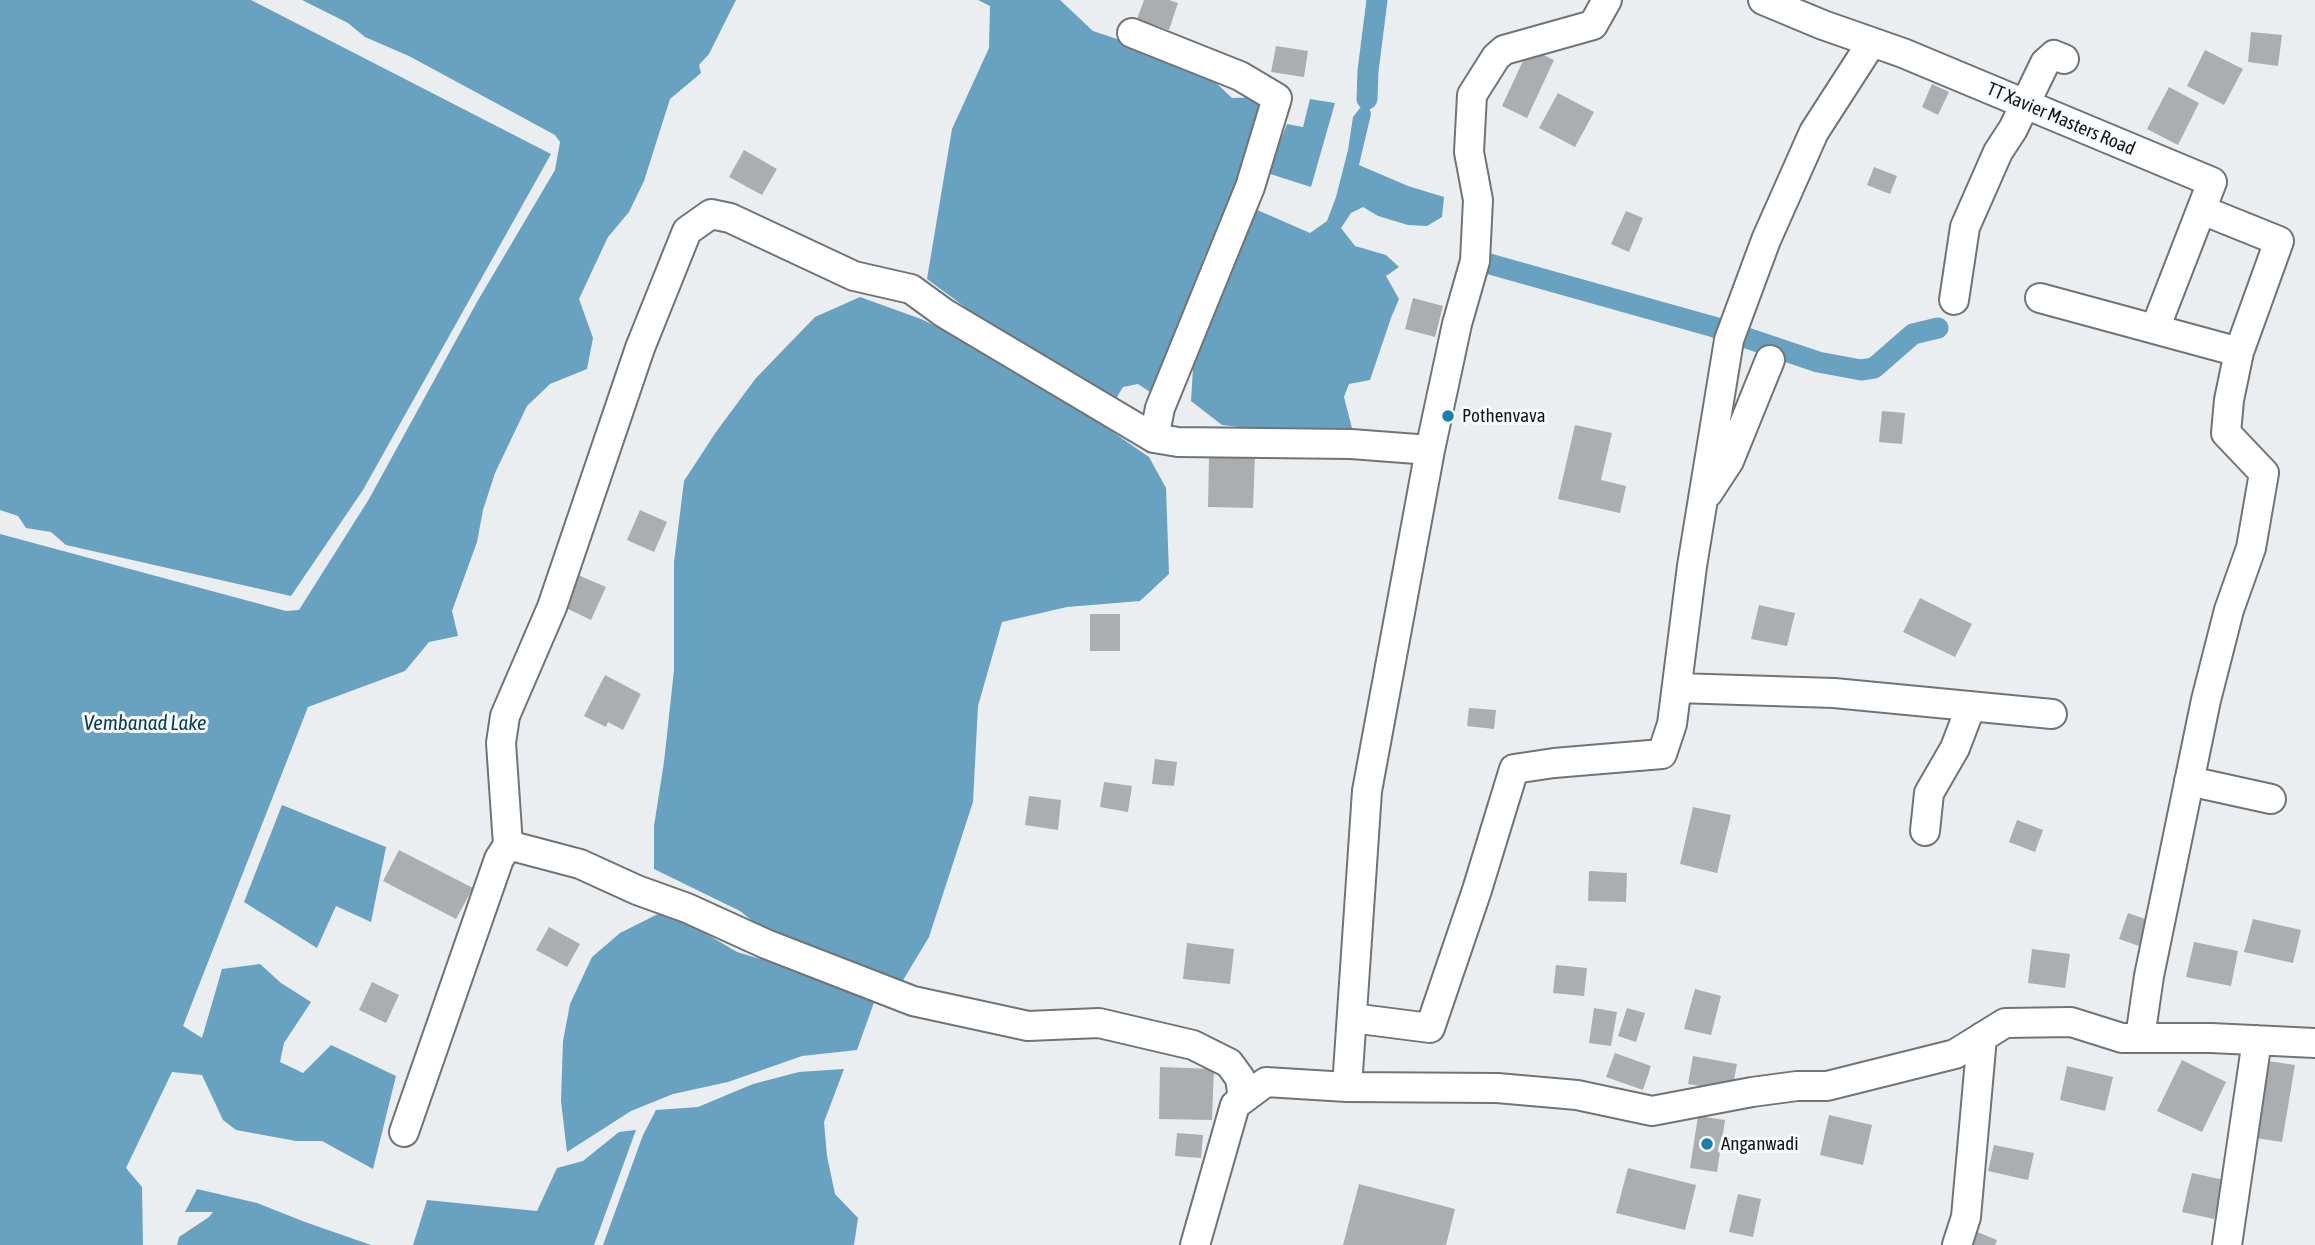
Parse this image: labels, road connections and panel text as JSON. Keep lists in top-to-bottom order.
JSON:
{
  "streets": {
    "street": ["TT Xavier Masters Road"]
  },
  "water": ["Vembanad Lake"],
  "places": ["Pothenvava", "Anganwadi"]
}
